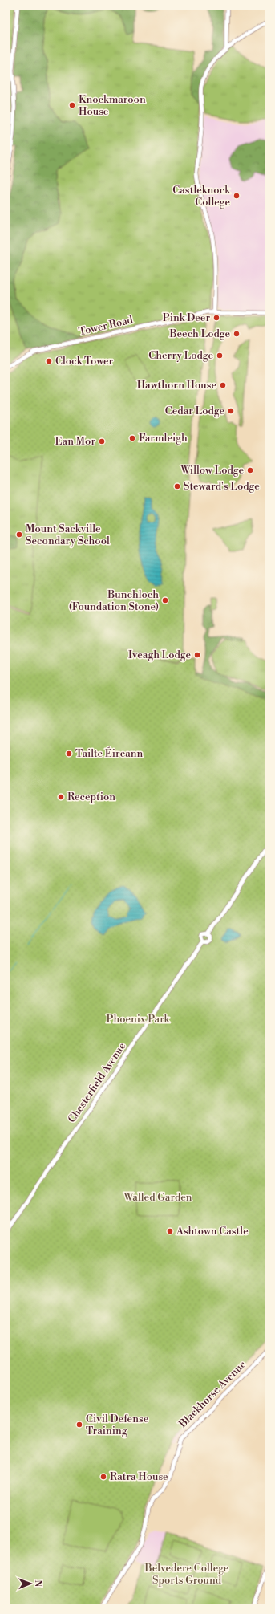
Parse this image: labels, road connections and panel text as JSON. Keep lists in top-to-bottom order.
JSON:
{
  "streets": {
    "street": ["Tower Road", "Chesterfield Avenue", "Blackhorse Avenue"]
  },
  "parks": ["Phoenix Park", "Walled Garden", "Belvedere College Sports Ground"],
  "places": [
    "Knockmaroon House",
    "Castleknock College",
    "Pink Deer",
    "Beech Lodge",
    "Cherry Lodge",
    "Clock Tower",
    "Hawthorn House",
    "Cedar Lodge",
    "Farmleigh",
    "Ean Mor",
    "Willow Lodge",
    "Steward's Lodge",
    "Mount Sackville Secondary School",
    "Bunchloch (Foundation Stone)",
    "Iveagh Lodge",
    "Tailte Éireann",
    "Reception",
    "Ashtown Castle",
    "Civil Defense Training",
    "Ratra House"
  ],
  "north": "right"
}
